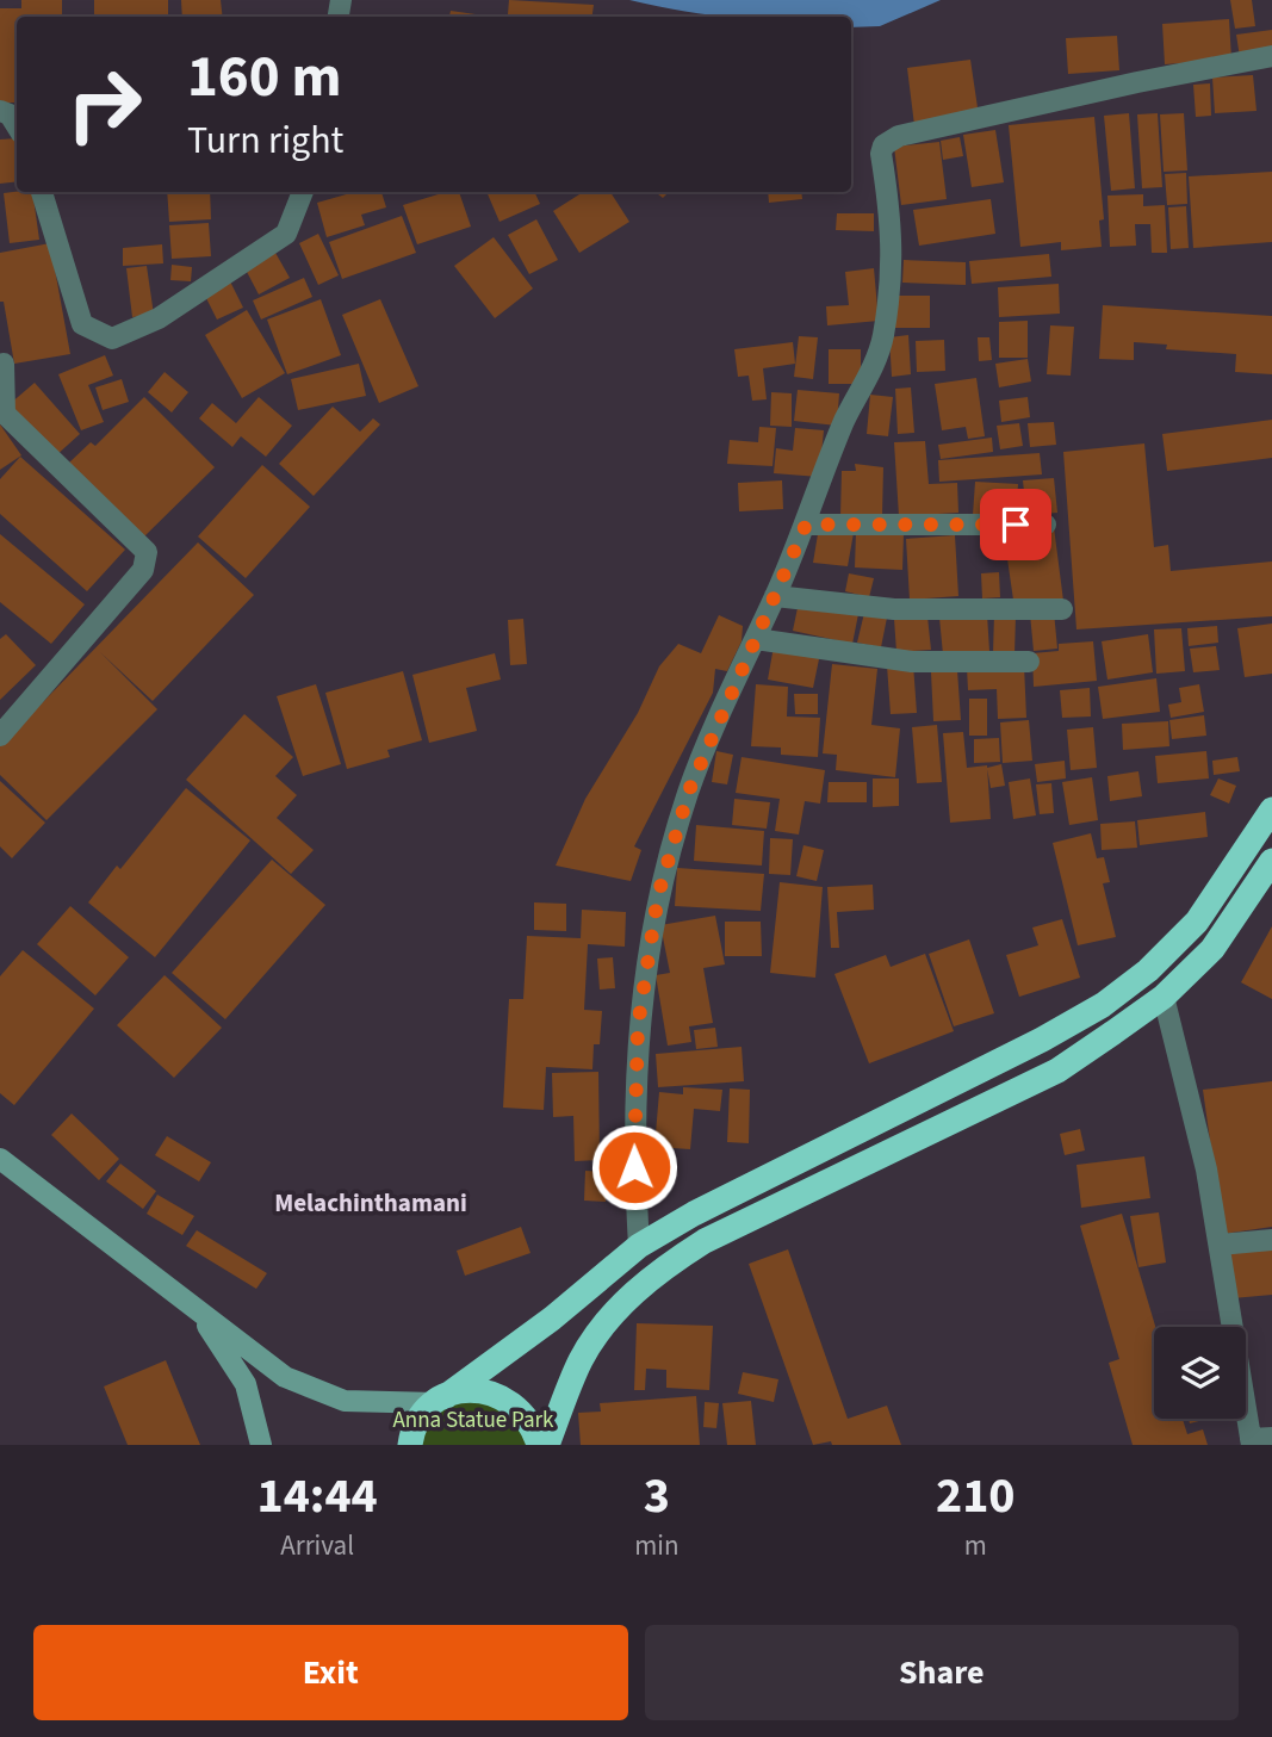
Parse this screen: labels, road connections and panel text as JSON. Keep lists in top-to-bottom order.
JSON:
{
  "districts": ["Melachinthamani"],
  "parks": ["Anna Statue Park"],
  "page": {
    "turn": ["160 m", "Turn right"],
    "eta": [
      "14:44",
      "Arrival",
      "3",
      "min",
      "210",
      "m"
    ],
    "buttons": ["Exit", "Share"]
  }
}
